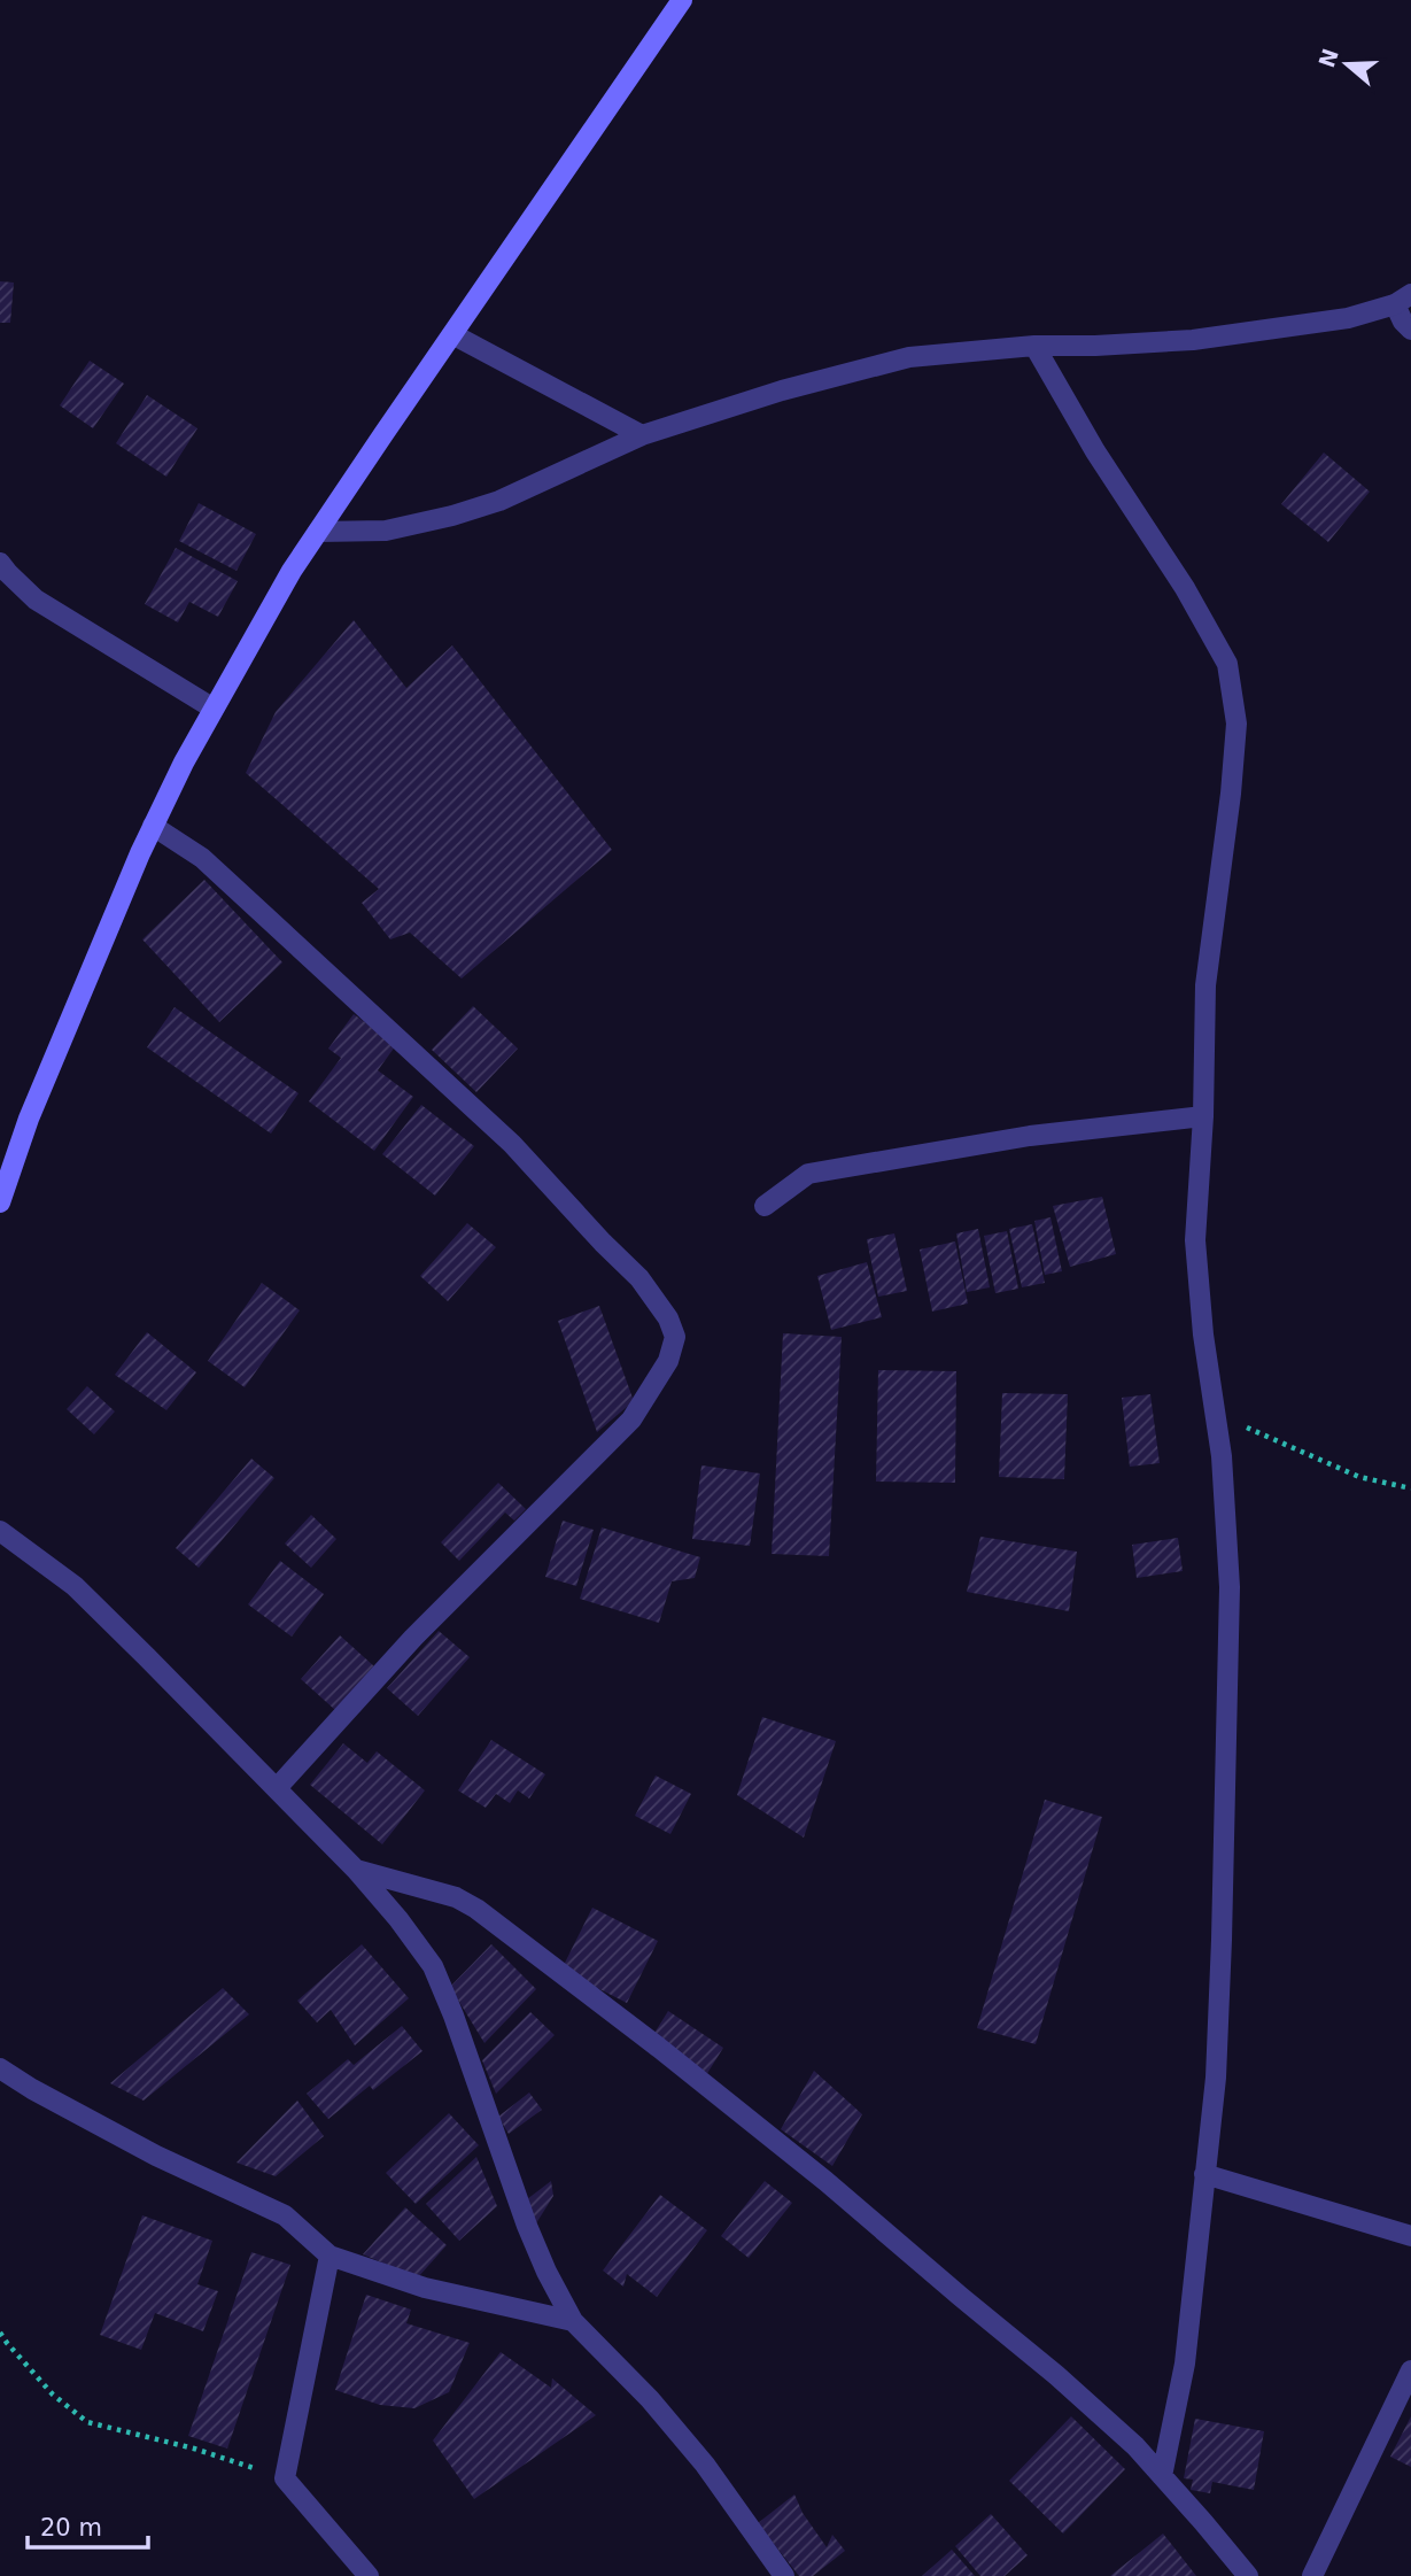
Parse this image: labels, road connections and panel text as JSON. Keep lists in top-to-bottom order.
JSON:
{
  "scale_bar": "20 m",
  "north": "left"
}
